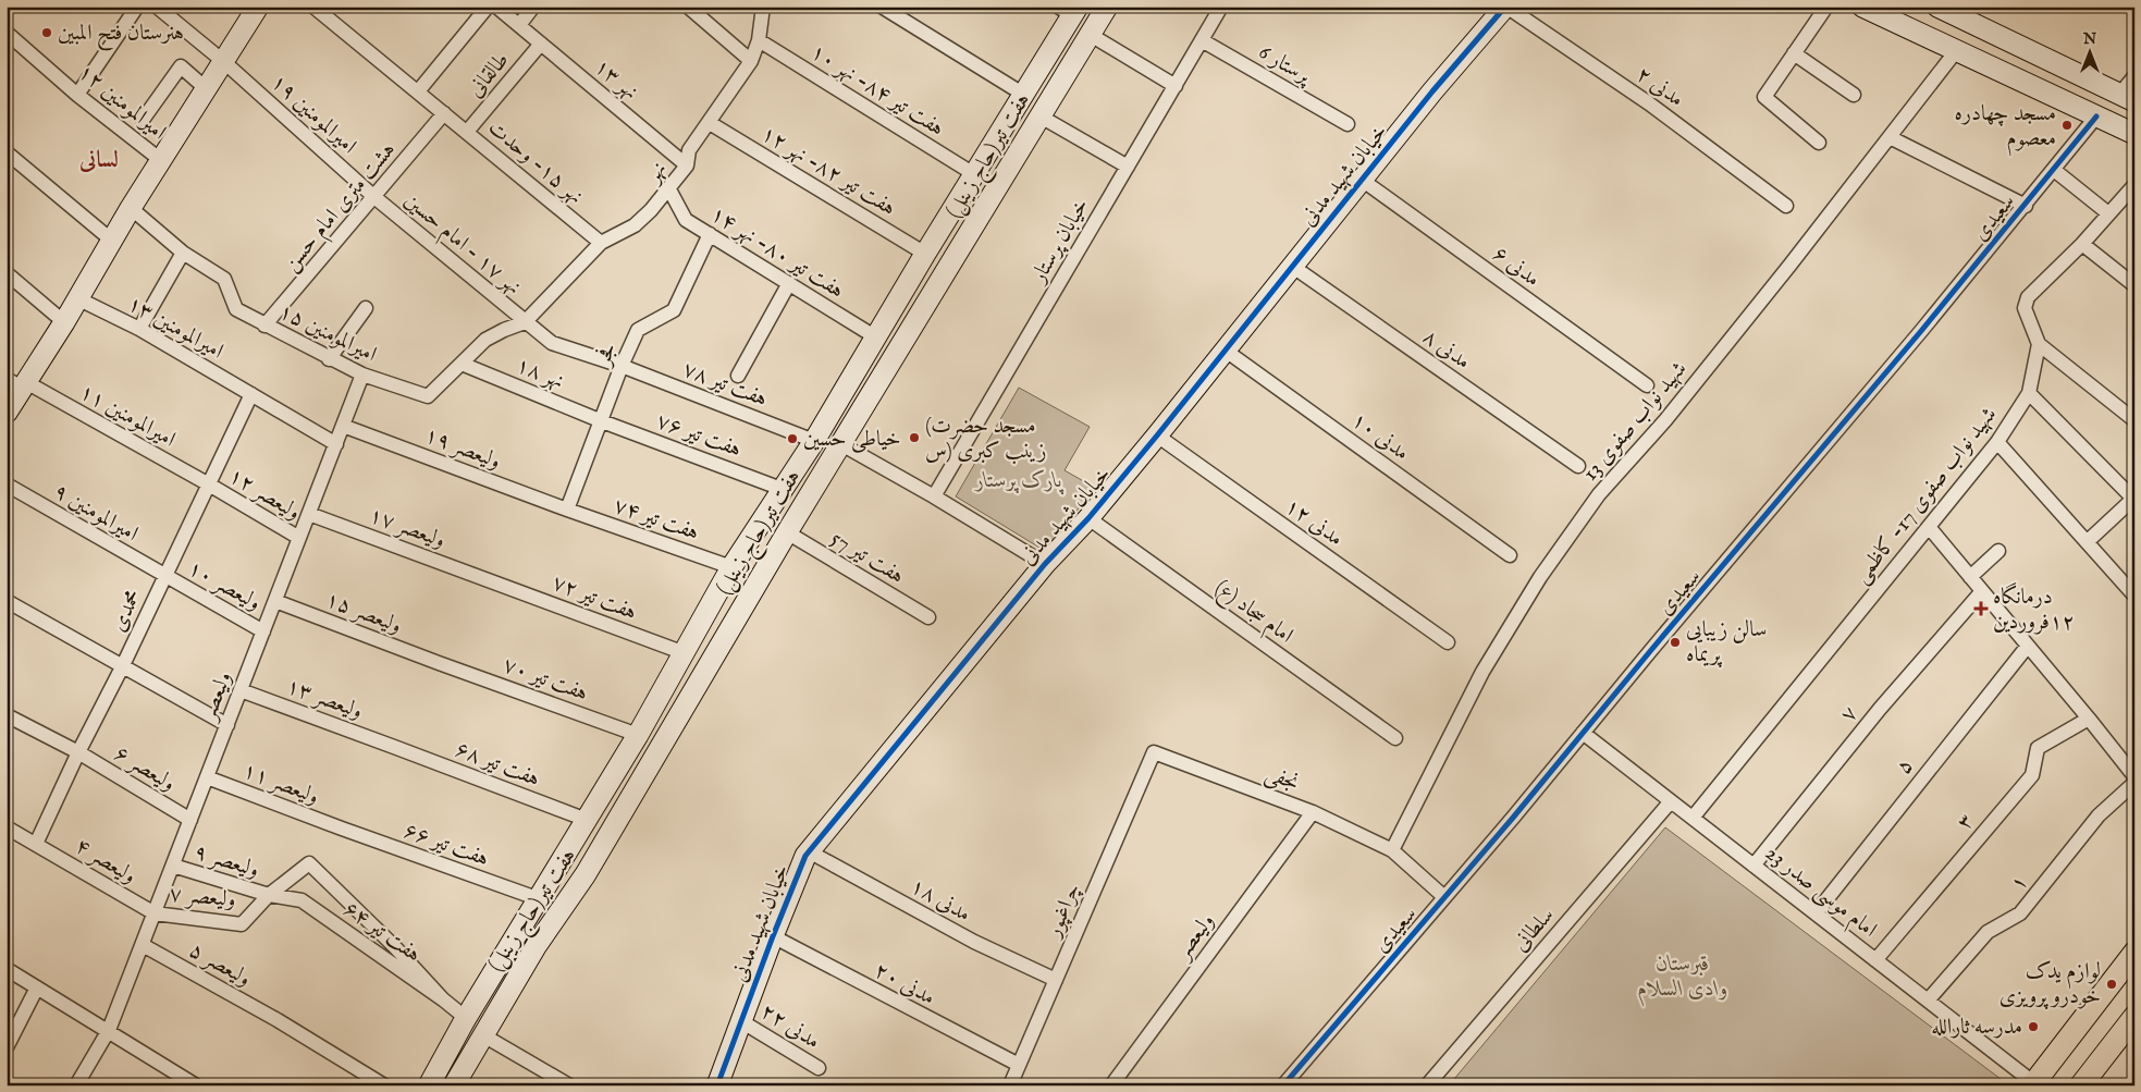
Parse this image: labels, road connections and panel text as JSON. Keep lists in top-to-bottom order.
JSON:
{
  "streets": {
    "main road": ["هفت تیر(حاج زینل)", "خیابان شهید مدنی"],
    "street": [
      "پرستار 6",
      "طالقانی",
      "نهر ۱۳",
      "مدنی ۲",
      "هفت تیر ۸۴- نهر ۱۰",
      "امیرالمومنین ۱۲",
      "امیرالمومنین ۱۹",
      "نهر ۱۵- وحدت",
      "هفت تیر ۸۲- نهر ۱۲",
      "نهر",
      "هشت متری امام حسن",
      "سعیدی",
      "خیابان پرستار",
      "نهر ۱۷ - امام حسین",
      "هفت تیر ۸۰- نهر ۱۴",
      "مدنی ۶",
      "امیرالمومنین ۱۳",
      "امیرالمومنین ۱۵",
      "مدنی ۸",
      "فجر",
      "نهر ۱۸",
      "هفت تیر ۷۸",
      "امیرالمومنین ۱۱",
      "شهید نواب صفوی 13",
      "هفت تیر ۷۶",
      "مدنی ۱۰",
      "ولیعصر ۱۹",
      "ولیعصر ۱۲",
      "شهید نواب صفوی 17- کاظمی",
      "امیرالمومنین ۹",
      "هفت تیر ۷۴",
      "مدنی ۱۲",
      "ولیعصر ۱۷",
      "هفت تیر 57",
      "ولیعصر ۱۰",
      "هفت تیر ۷۲",
      "محمدی",
      "امام سجاد (ع)",
      "ولیعصر ۱۵",
      "هفت تیر ۷۰",
      "ولیعصر",
      "ولیعصر ۱۳",
      "۷",
      "هفت تیر ۶۸",
      "۵",
      "ولیعصر ۶",
      "نجفی",
      "ولیعصر ۱۱",
      "۳",
      "هفت تیر ۶۶",
      "ولیعصر ۴",
      "ولیعصر ۹",
      "۱",
      "امام موسی صدر 23",
      "ولیعصر ۷",
      "مدنی ۱۸",
      "چراغپور",
      "سلطانی",
      "هفت تیر ۶۴",
      "ولیعصر ۵",
      "مدنی ۲۰",
      "مدنی ۲۲"
    ]
  },
  "crossings": [
    ["پرستار 6", "خیابان پرستار"],
    ["طالقانی", "نهر ۱۳"],
    ["طالقانی", "نهر ۱۵- وحدت"],
    ["نهر ۱۳", "نهر"],
    ["مدنی ۲", "خیابان شهید مدنی"],
    ["هفت تیر ۸۴- نهر ۱۰", "هفت تیر(حاج زینل)"],
    ["هفت تیر ۸۴- نهر ۱۰", "نهر"],
    ["امیرالمومنین ۱۹", "هشت متری امام حسن"],
    ["امیرالمومنین ۱۹", "نهر ۱۷ - امام حسین"],
    ["هفت تیر(حاج زینل)", "هفت تیر ۸۲- نهر ۱۲"],
    ["هفت تیر(حاج زینل)", "هفت تیر ۸۰- نهر ۱۴"],
    ["هفت تیر(حاج زینل)", "هفت تیر ۷۸"],
    ["هفت تیر(حاج زینل)", "هفت تیر ۷۶"],
    ["هفت تیر(حاج زینل)", "هفت تیر ۷۴"],
    ["هفت تیر(حاج زینل)", "هفت تیر 57"],
    ["هفت تیر(حاج زینل)", "هفت تیر ۷۲"],
    ["هفت تیر(حاج زینل)", "هفت تیر ۷۰"],
    ["هفت تیر(حاج زینل)", "هفت تیر ۶۸"],
    ["هفت تیر(حاج زینل)", "هفت تیر ۶۶"],
    ["هفت تیر(حاج زینل)", "هفت تیر ۶۴"],
    ["نهر ۱۵- وحدت", "نهر"],
    ["نهر ۱۵- وحدت", "هشت متری امام حسن"],
    ["هفت تیر ۸۲- نهر ۱۲", "نهر"],
    ["نهر", "نهر ۱۷ - امام حسین"],
    ["نهر", "هفت تیر ۸۰- نهر ۱۴"],
    ["نهر", "امیرالمومنین ۱۵"],
    ["خیابان شهید مدنی", "مدنی ۶"],
    ["خیابان شهید مدنی", "مدنی ۸"],
    ["خیابان شهید مدنی", "مدنی ۱۰"],
    ["خیابان شهید مدنی", "مدنی ۱۲"],
    ["خیابان شهید مدنی", "امام سجاد (ع)"],
    ["خیابان شهید مدنی", "مدنی ۱۸"],
    ["خیابان شهید مدنی", "مدنی ۲۰"],
    ["خیابان شهید مدنی", "مدنی ۲۲"],
    ["هشت متری امام حسن", "نهر ۱۷ - امام حسین"],
    ["هشت متری امام حسن", "امیرالمومنین ۱۵"],
    ["سعیدی", "نجفی"],
    ["سعیدی", "امام موسی صدر 23"],
    ["نهر ۱۷ - امام حسین", "امیرالمومنین ۱۵"],
    ["نهر ۱۷ - امام حسین", "فجر"],
    ["نهر ۱۷ - امام حسین", "هفت تیر ۷۸"],
    ["هفت تیر ۸۰- نهر ۱۴", "فجر"],
    ["امیرالمومنین ۱۳", "محمدی"],
    ["امیرالمومنین ۱۳", "ولیعصر"],
    ["امیرالمومنین ۱۵", "نهر ۱۸"],
    ["امیرالمومنین ۱۵", "ولیعصر"],
    ["فجر", "نهر ۱۸"],
    ["فجر", "هفت تیر ۷۸"],
    ["فجر", "هفت تیر ۷۶"],
    ["فجر", "ولیعصر ۱۹"],
    ["فجر", "هفت تیر ۷۴"],
    ["نهر ۱۸", "هفت تیر ۷۶"],
    ["امیرالمومنین ۱۱", "ولیعصر ۱۲"],
    ["امیرالمومنین ۱۱", "محمدی"],
    ["شهید نواب صفوی 13", "نجفی"],
    ["ولیعصر ۱۹", "هفت تیر ۷۴"],
    ["ولیعصر ۱۹", "ولیعصر"],
    ["ولیعصر ۱۲", "محمدی"],
    ["ولیعصر ۱۲", "ولیعصر"],
    ["شهید نواب صفوی 17- کاظمی", "امام موسی صدر 23"],
    ["امیرالمومنین ۹", "ولیعصر ۱۰"],
    ["امیرالمومنین ۹", "محمدی"],
    ["ولیعصر ۱۷", "هفت تیر ۷۲"],
    ["ولیعصر ۱۷", "ولیعصر"],
    ["ولیعصر ۱۰", "محمدی"],
    ["ولیعصر ۱۰", "ولیعصر"],
    ["محمدی", "ولیعصر ۶"],
    ["محمدی", "ولیعصر ۴"],
    ["ولیعصر ۱۵", "هفت تیر ۷۰"],
    ["ولیعصر ۱۵", "ولیعصر"],
    ["ولیعصر", "ولیعصر ۱۳"],
    ["ولیعصر", "ولیعصر ۶"],
    ["ولیعصر", "نجفی"],
    ["ولیعصر", "ولیعصر ۱۱"],
    ["ولیعصر", "ولیعصر ۴"],
    ["ولیعصر", "ولیعصر ۹"],
    ["ولیعصر", "ولیعصر ۷"],
    ["ولیعصر", "ولیعصر ۵"],
    ["ولیعصر ۱۳", "هفت تیر ۶۸"],
    ["۷", "امام موسی صدر 23"],
    ["۵", "امام موسی صدر 23"],
    ["نجفی", "چراغپور"],
    ["ولیعصر ۱۱", "هفت تیر ۶۶"],
    ["۳", "امام موسی صدر 23"],
    ["ولیعصر ۴", "ولیعصر ۷"],
    ["ولیعصر ۹", "ولیعصر ۷"],
    ["ولیعصر ۹", "هفت تیر ۶۴"],
    ["۱", "امام موسی صدر 23"],
    ["امام موسی صدر 23", "سلطانی"],
    ["ولیعصر ۷", "هفت تیر ۶۴"],
    ["مدنی ۱۸", "چراغپور"],
    ["چراغپور", "مدنی ۲۰"]
  ],
  "districts": ["لسانی"],
  "parks": ["پارک پرستار", "قبرستان وادی السلام"],
  "places": {
    "other": [
      "هنرستان فتح المبین",
      "مسجد چهادره معصوم",
      "(مسجد حضرت زینب کبری (س",
      "خیاطی حسین",
      "سالن زیبایی پریماه",
      "لوازم یدک خودرو پرویزی",
      "مدرسه ثارالله"
    ],
    "health": ["درمانگاه ١٢فروردین"]
  },
  "north": "top"
}
